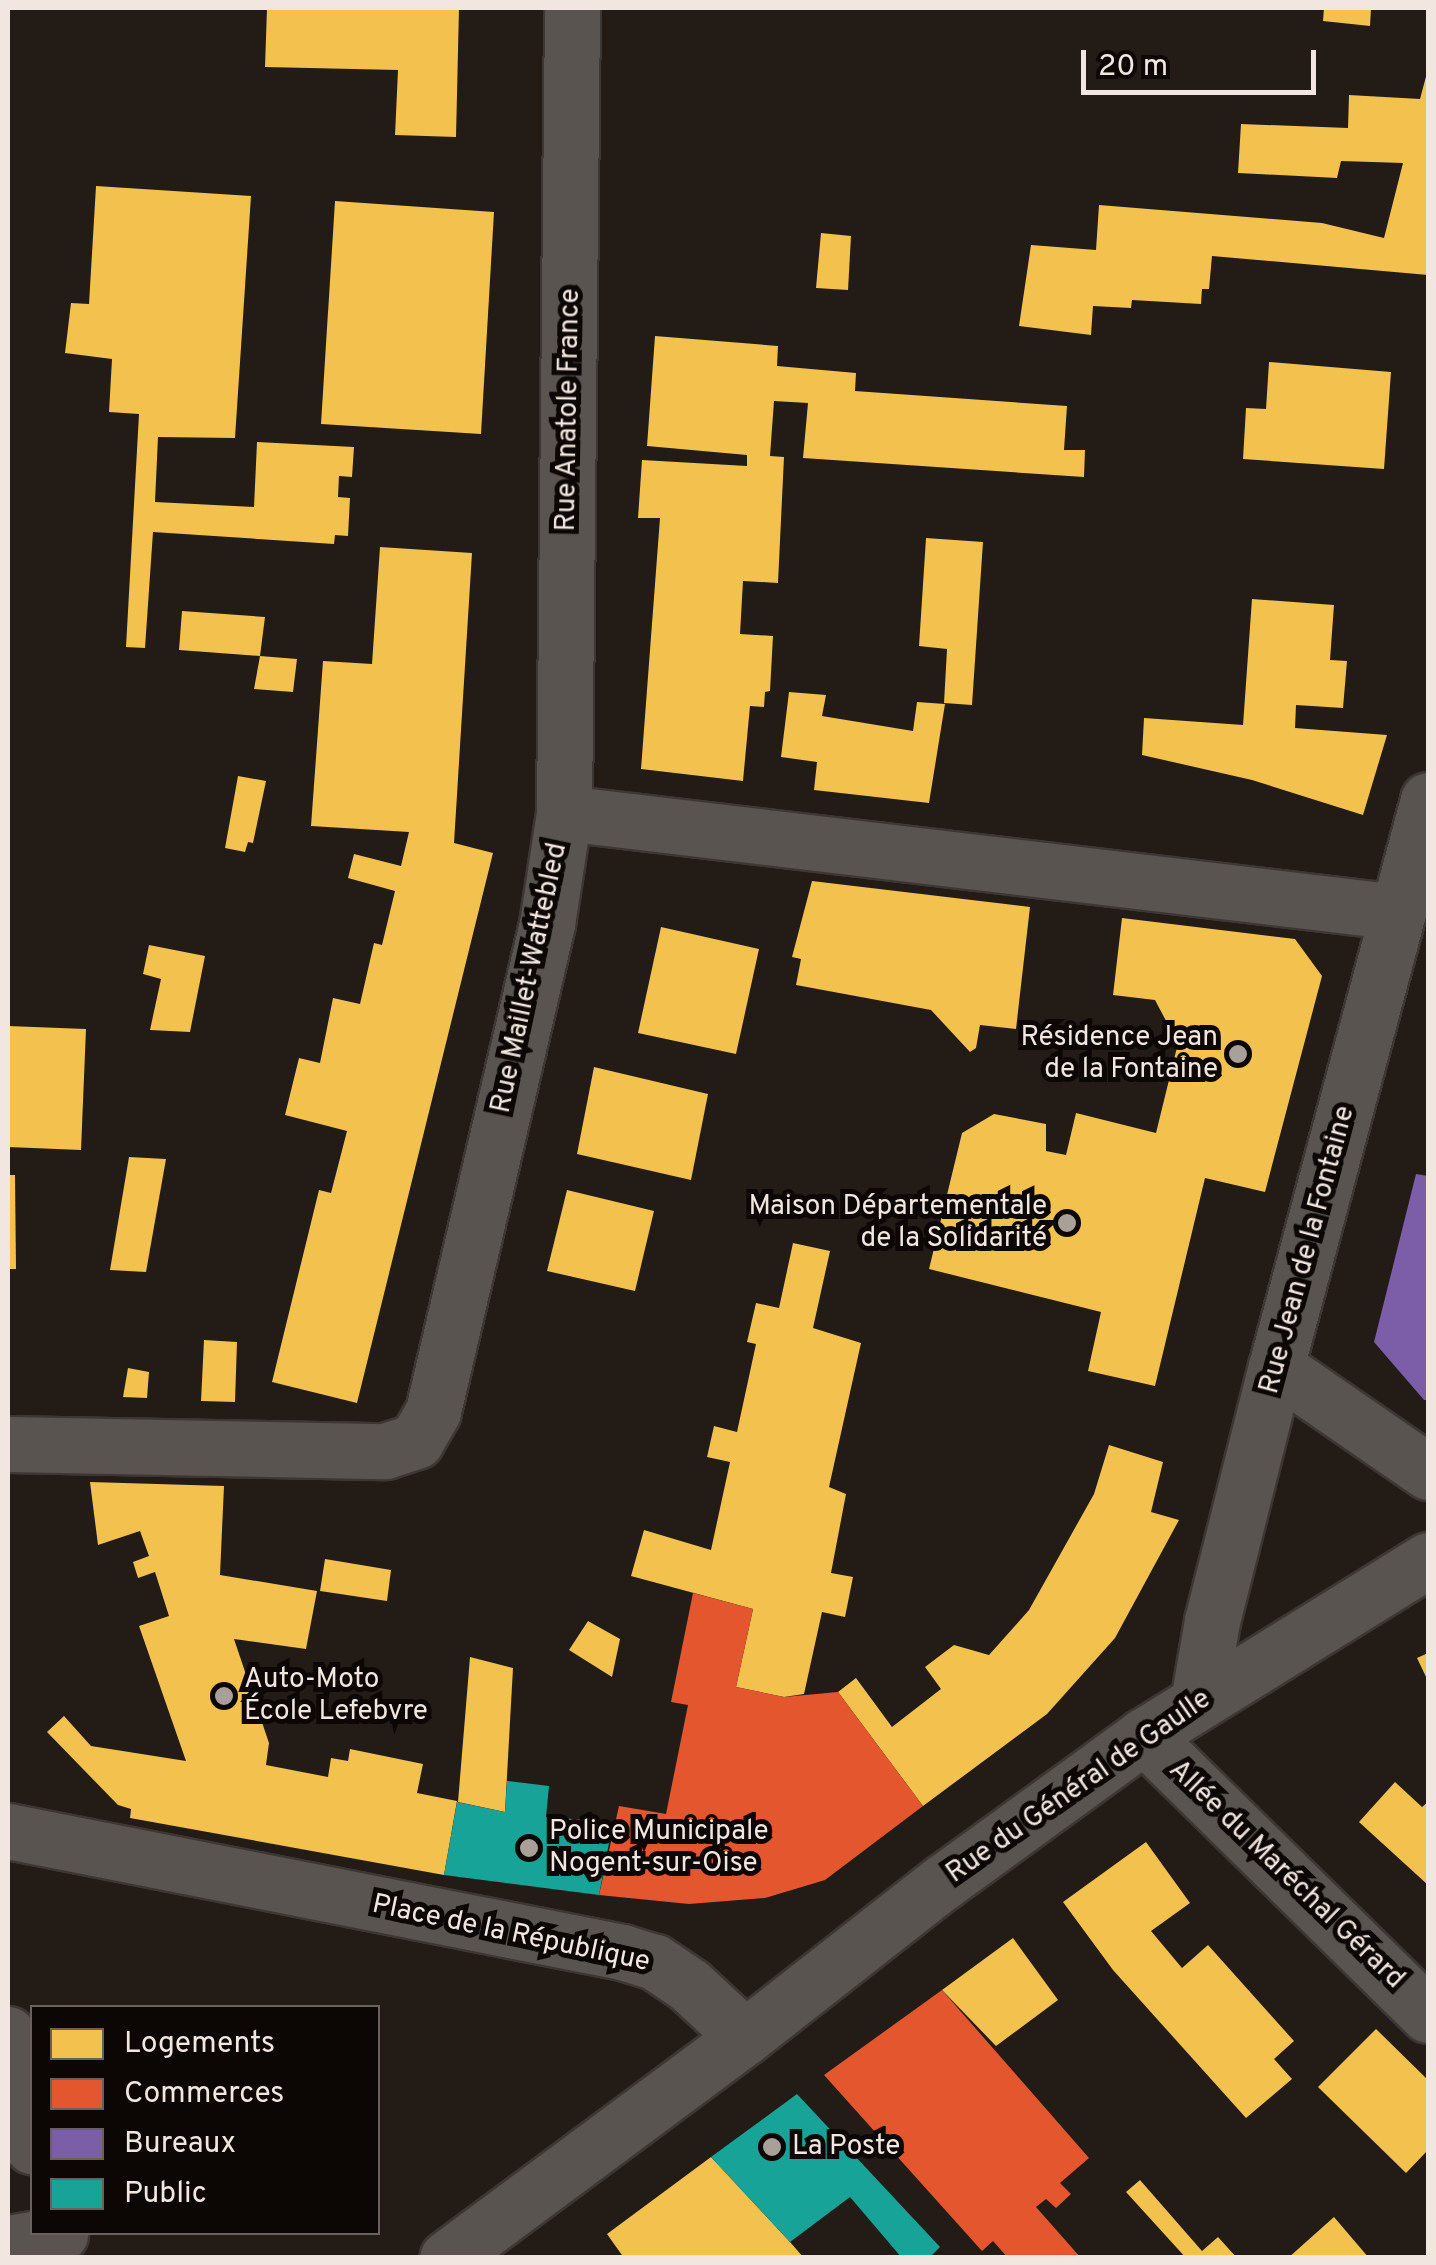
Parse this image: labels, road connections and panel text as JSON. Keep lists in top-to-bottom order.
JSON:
{
  "streets": {
    "street": [
      "Rue Anatole France",
      "Rue Maillet-Wattebled",
      "Rue Jean de la Fontaine",
      "Rue du Général de Gaulle",
      "Allée du Maréchal Gérard",
      "Place de la République"
    ]
  },
  "crossings": [
    ["Rue Anatole France", "Rue Maillet-Wattebled"],
    ["Rue Maillet-Wattebled", "Rue Jean de la Fontaine"],
    ["Rue Jean de la Fontaine", "Rue du Général de Gaulle"],
    ["Rue du Général de Gaulle", "Allée du Maréchal Gérard"],
    ["Rue du Général de Gaulle", "Place de la République"]
  ],
  "places": [
    "Résidence Jean de la Fontaine",
    "Maison Départementale de la Solidarité",
    "Auto-Moto École Lefebvre",
    "Police Municipale Nogent-sur-Oise",
    "La Poste"
  ],
  "legend": [
    "Logements",
    "Commerces",
    "Bureaux",
    "Public"
  ],
  "scale_bar": "20 m"
}
